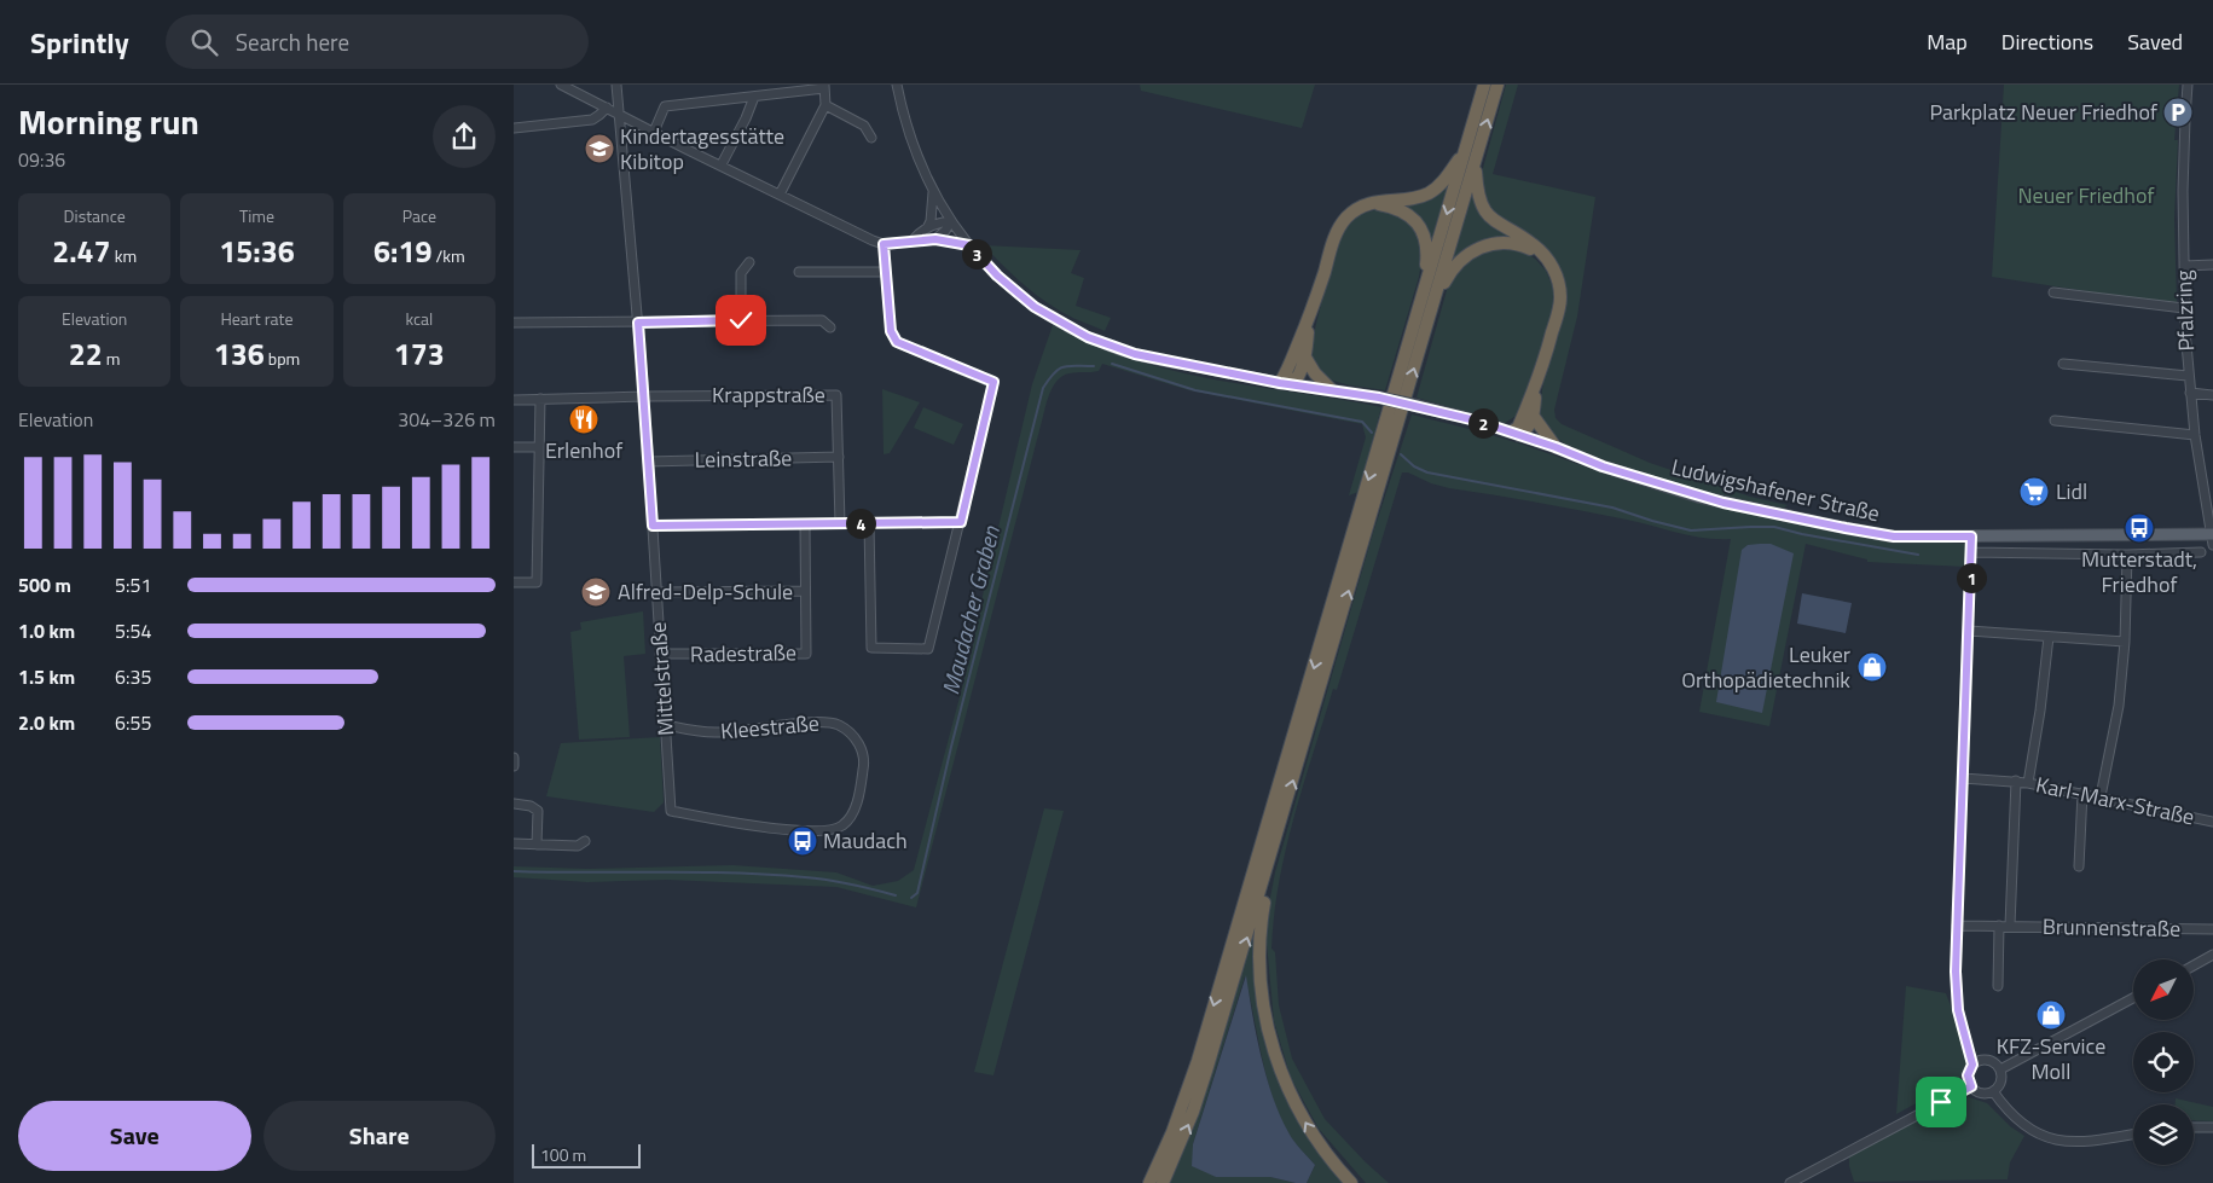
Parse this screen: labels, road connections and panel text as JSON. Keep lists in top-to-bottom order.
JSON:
{
  "streets": {
    "main road": ["Ludwigshafener Straße"],
    "street": [
      "Pfalzring",
      "Krappstraße",
      "Leinstraße",
      "Radestraße",
      "Mittelstraße",
      "Kleestraße",
      "Karl-Marx-Straße",
      "Brunnenstraße"
    ]
  },
  "crossings": [
    ["Pfalzring", "Ludwigshafener Straße"],
    ["Krappstraße", "Leinstraße"],
    ["Krappstraße", "Mittelstraße"],
    ["Leinstraße", "Mittelstraße"],
    ["Radestraße", "Mittelstraße"],
    ["Mittelstraße", "Kleestraße"],
    ["Karl-Marx-Straße", "Brunnenstraße"]
  ],
  "water": ["Maudacher Graben"],
  "parks": ["Neuer Friedhof"],
  "places": {
    "parking": ["Parkplatz Neuer Friedhof"],
    "school or university": ["Kindertagesstätte Kibitop", "Alfred-Delp-Schule"],
    "restaurant": ["Erlenhof"],
    "supermarket": ["Lidl"],
    "bus stop": ["Mutterstadt, Friedhof", "Maudach"],
    "shop": ["Leuker Orthopädietechnik", "KFZ-Service Moll"]
  },
  "scale_bar": "100 m",
  "north": "bottom left",
  "page": {
    "header": "Sprintly",
    "search": "Search here",
    "nav": ["Map", "Directions", "Saved"],
    "heading": ["Morning run", "09:36"],
    "stats": [
      ["Distance", "2.47 km"],
      ["Time", "15:36"],
      ["Pace", "6:19 /km"],
      ["Elevation", "22 m"],
      ["Heart rate", "136 bpm"],
      ["kcal", "173"]
    ],
    "pins": [
      "3",
      "2",
      "4",
      "1"
    ],
    "chart": ["Elevation", "304–326 m"],
    "list": [
      {
        "name": "500 m",
        "note": "5:51"
      },
      {
        "name": "1.0 km",
        "note": "5:54"
      },
      {
        "name": "1.5 km",
        "note": "6:35"
      },
      {
        "name": "2.0 km",
        "note": "6:55"
      }
    ],
    "buttons": ["Save", "Share"],
    "scale": "100 m"
  }
}
